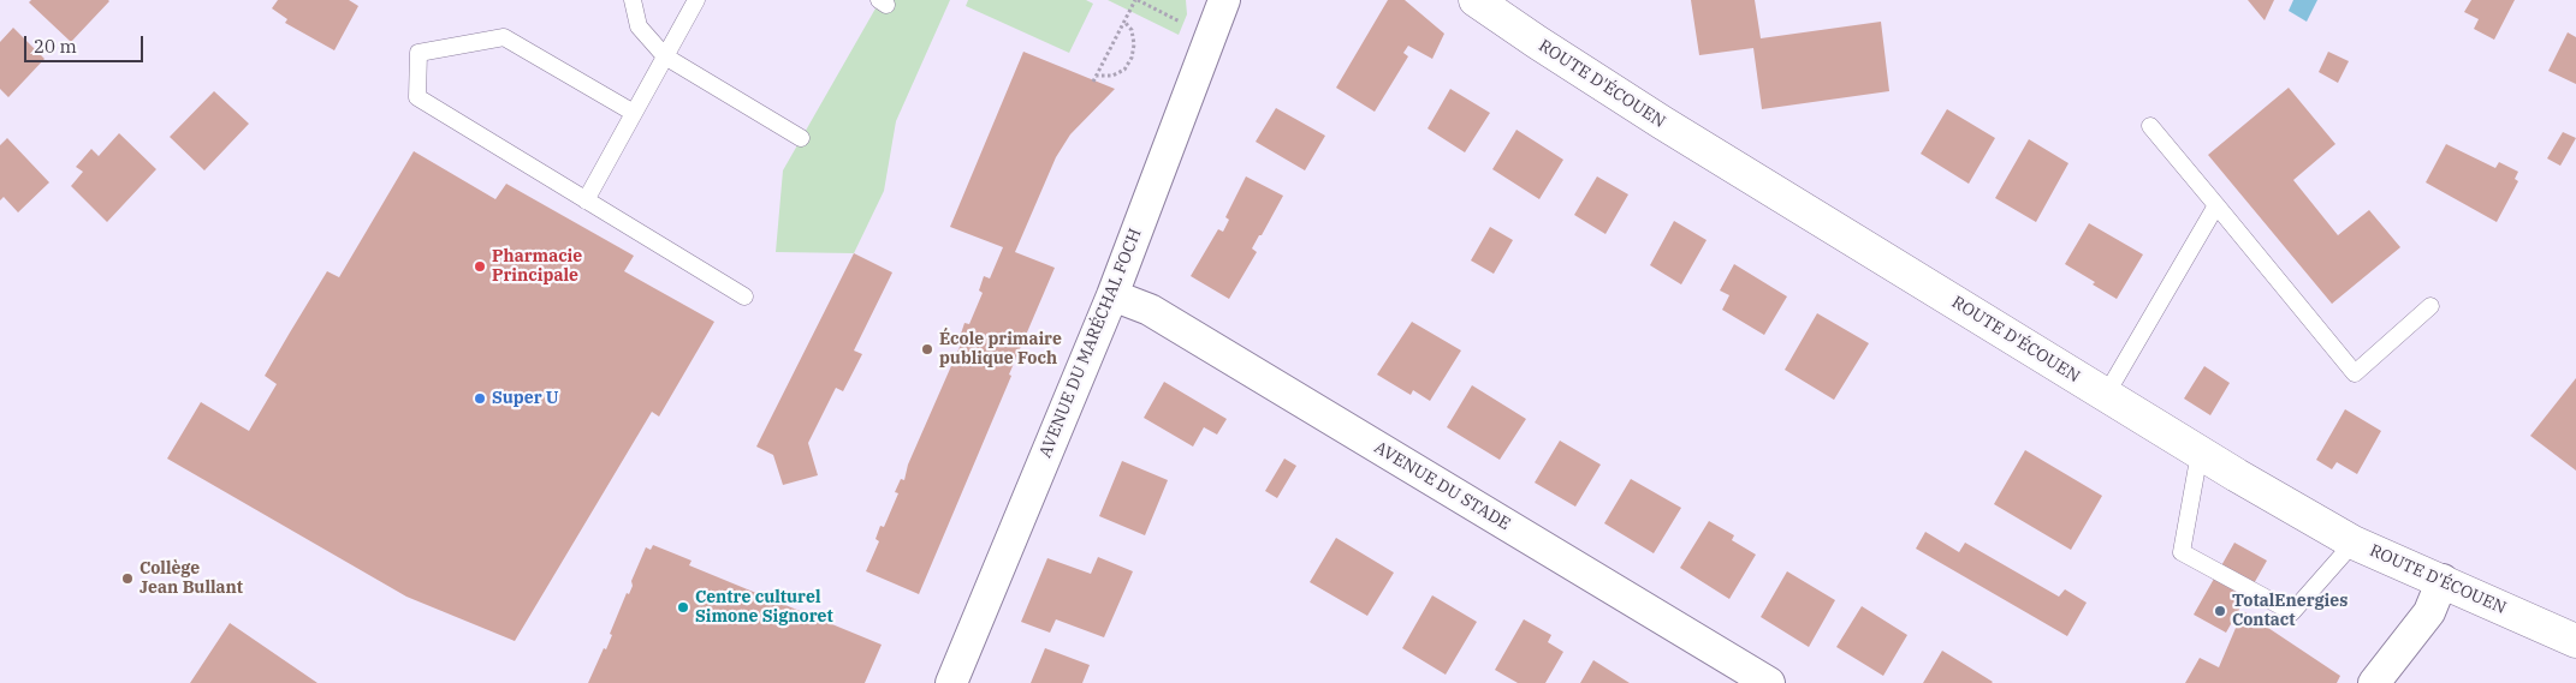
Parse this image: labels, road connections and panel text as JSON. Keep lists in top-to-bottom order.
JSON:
{
  "streets": {
    "main road": ["ROUTE D'ÉCOUEN"],
    "street": ["AVENUE DU MARÉCHAL FOCH", "AVENUE DU STADE"]
  },
  "crossings": [
    ["AVENUE DU MARÉCHAL FOCH", "AVENUE DU STADE"]
  ],
  "places": [
    "Pharmacie Principale",
    "École primaire publique Foch",
    "Super U",
    "Collège Jean Bullant",
    "Centre culturel Simone Signoret",
    "TotalEnergies Contact"
  ],
  "scale_bar": "20 m"
}
